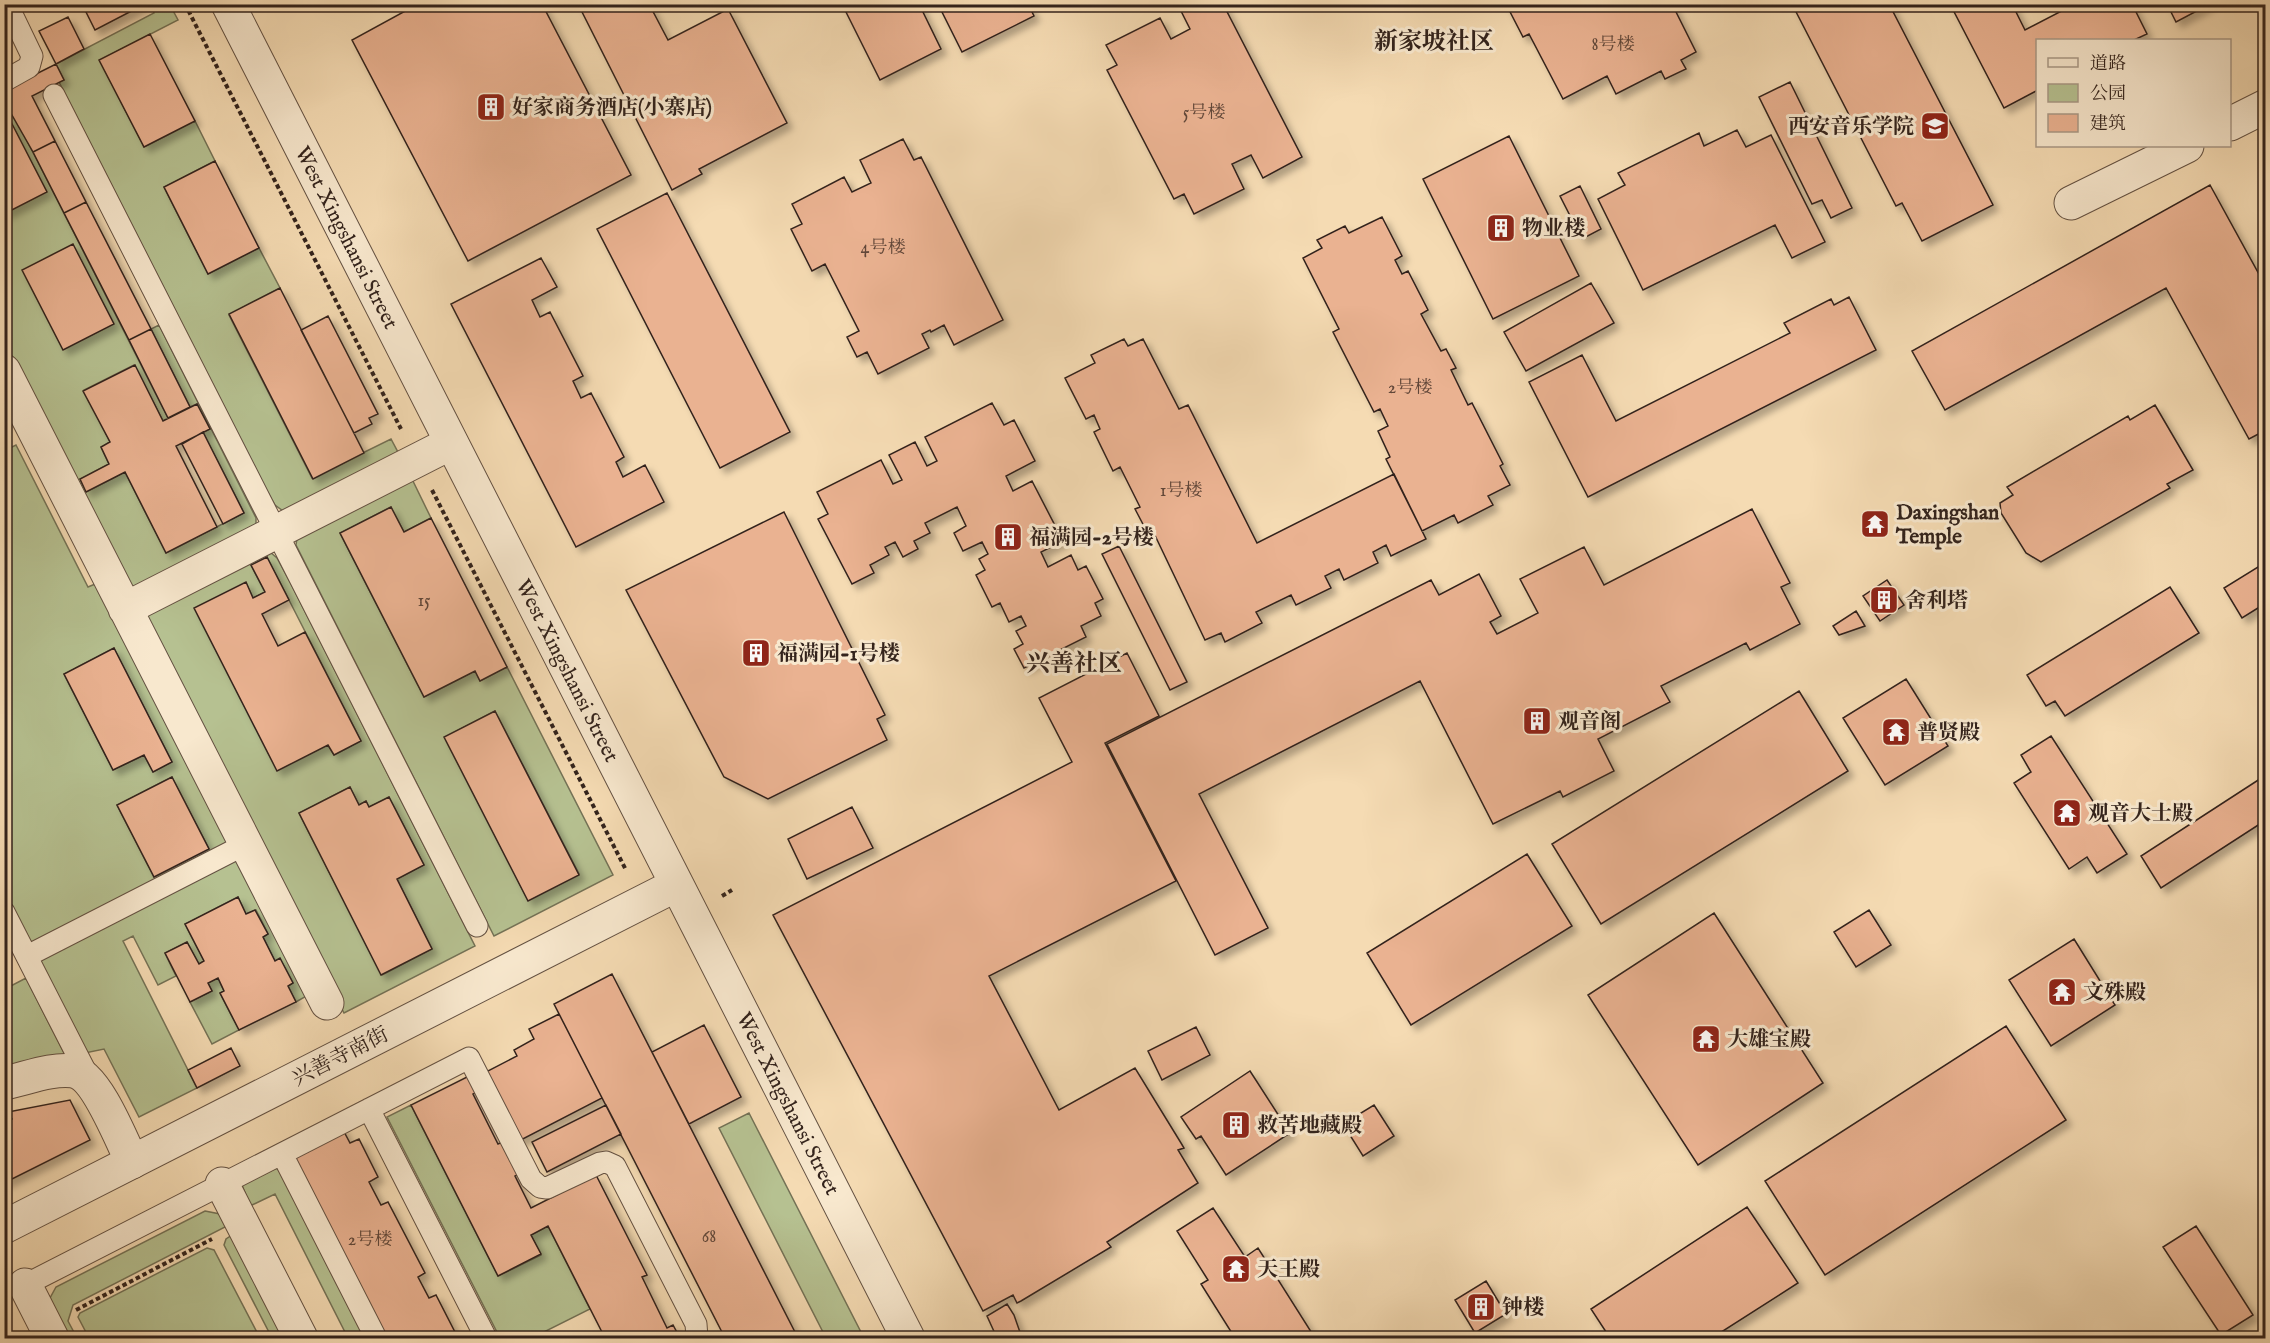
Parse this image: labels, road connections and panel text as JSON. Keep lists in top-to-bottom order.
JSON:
{
  "streets": {
    "street": ["West Xingshansi Street", "兴善寺南街"]
  },
  "crossings": [
    ["West Xingshansi Street", "兴善寺南街"]
  ],
  "districts": ["新家坡社区", "兴善社区"],
  "places": {
    "building": [
      "好家商务酒店(小寨店)",
      "物业楼",
      "福满园-2号楼",
      "舍利塔",
      "福满园-1号楼",
      "观音阁",
      "救苦地藏殿",
      "钟楼"
    ],
    "school or university": ["西安音乐学院"],
    "temple": [
      "Daxingshan Temple",
      "普贤殿",
      "观音大士殿",
      "文殊殿",
      "大雄宝殿",
      "天王殿"
    ]
  },
  "house_numbers": [
    "8号楼",
    "5号楼",
    "4号楼",
    "2号楼",
    "1号楼",
    "15",
    "68",
    "2号楼"
  ],
  "legend": ["道路", "公园", "建筑"]
}
